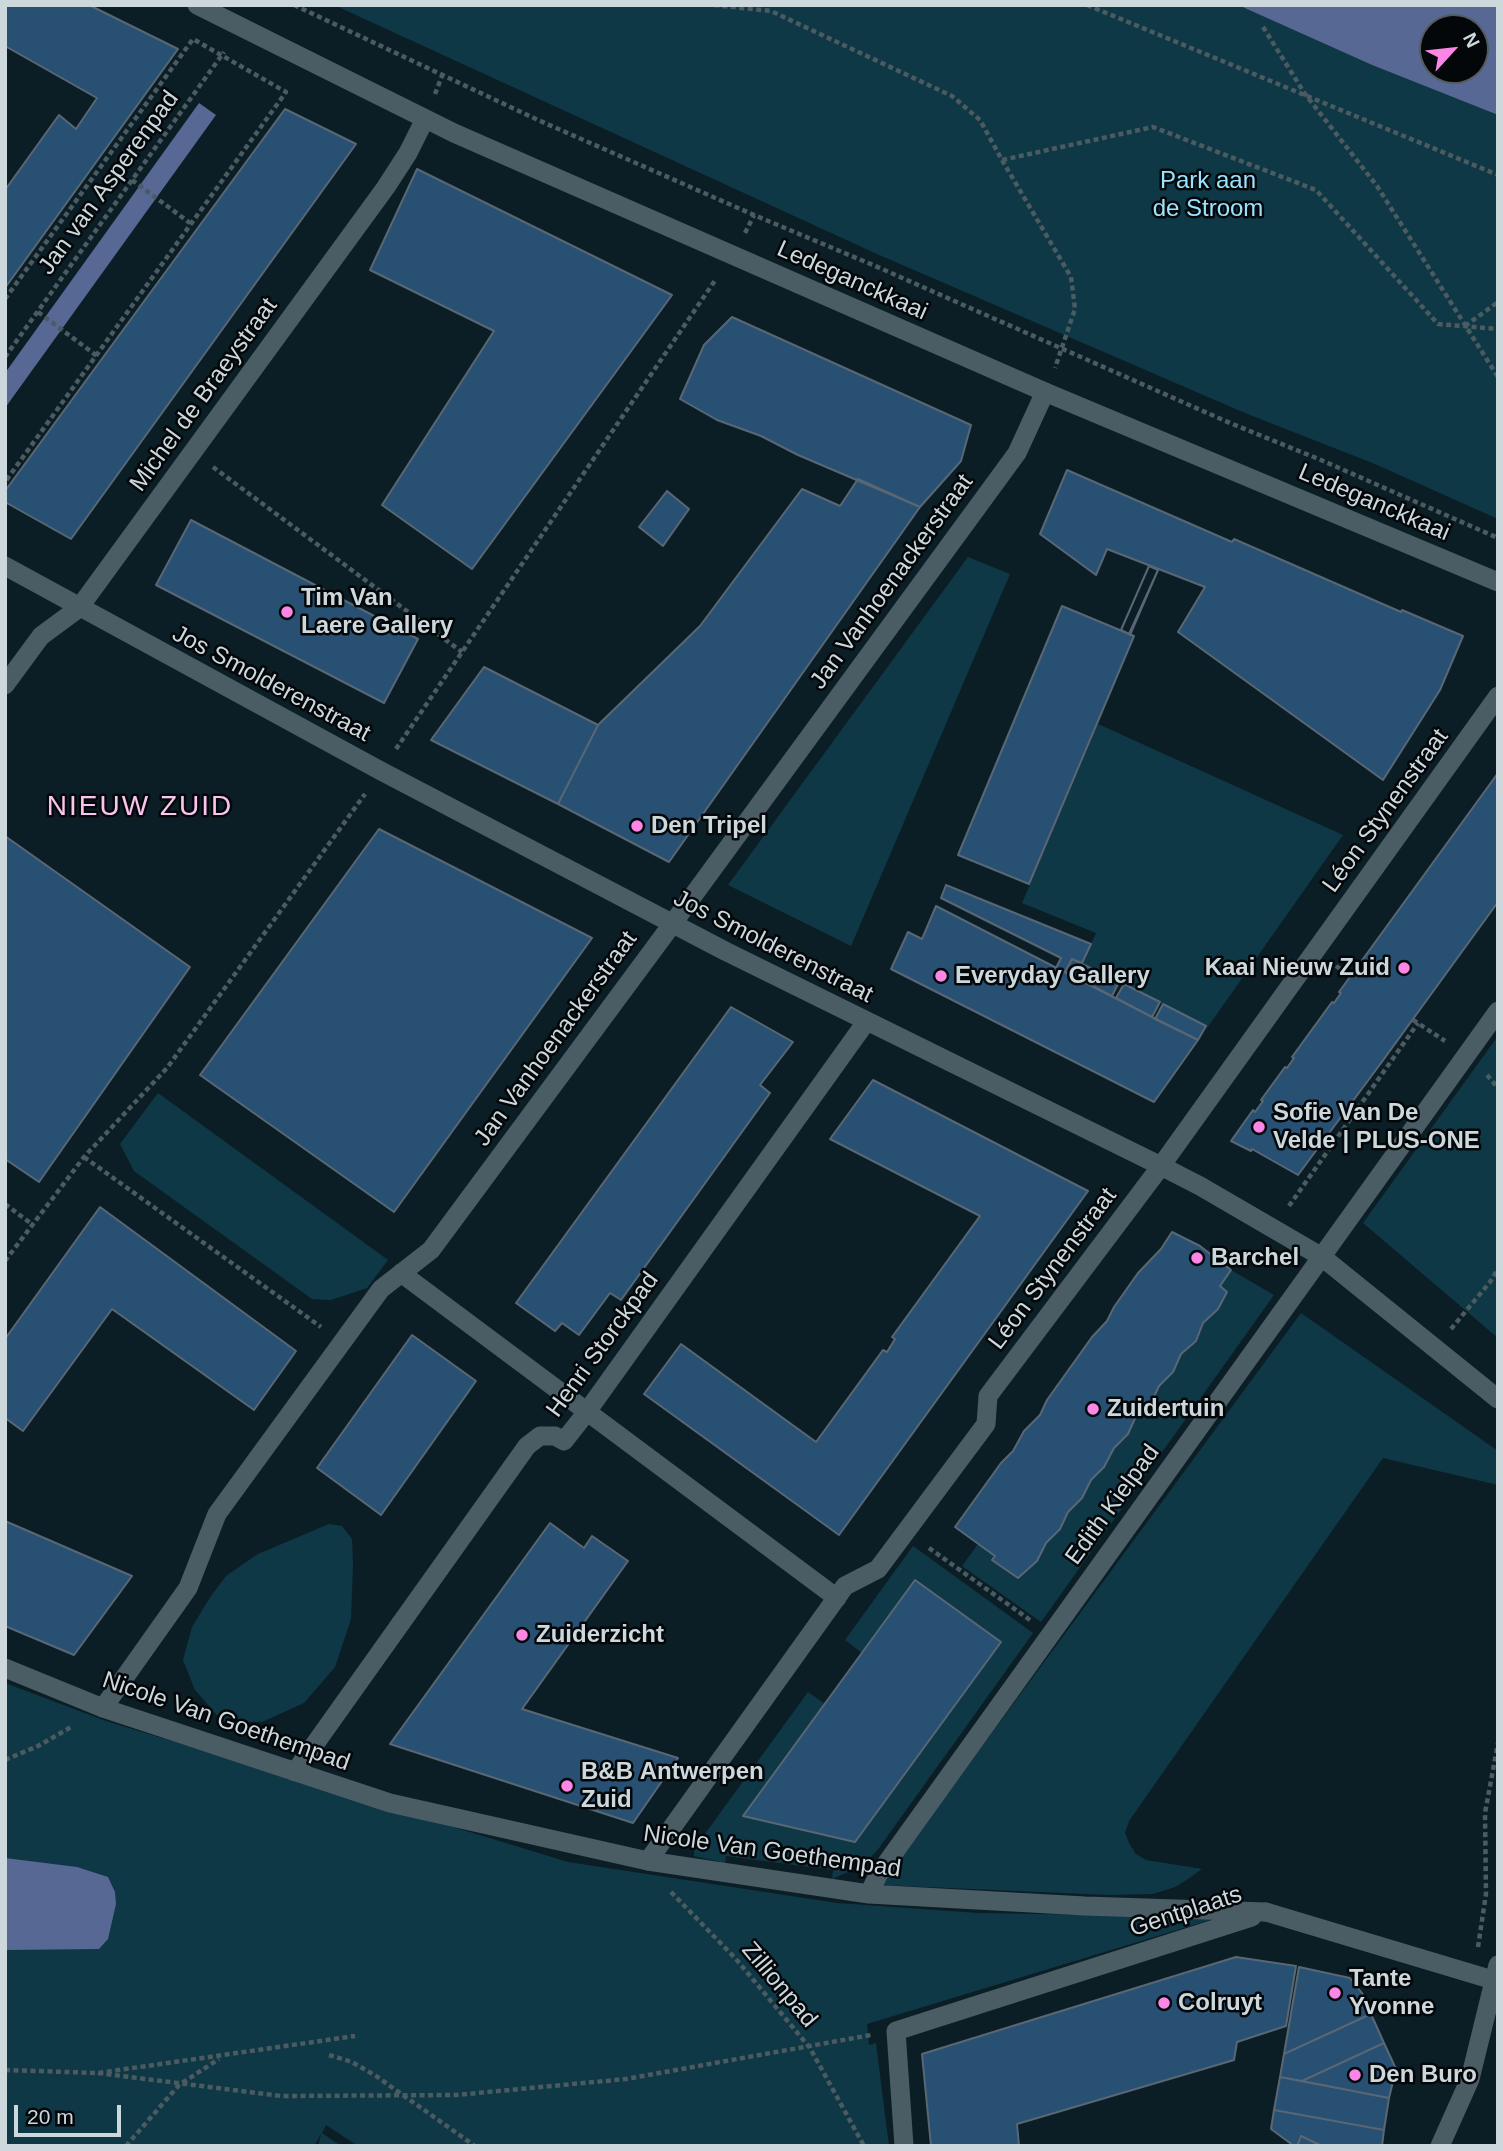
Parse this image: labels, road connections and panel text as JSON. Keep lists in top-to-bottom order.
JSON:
{
  "streets": {
    "street": [
      "Ledeganckkaai",
      "Michel de Braeystraat",
      "Jan Vanhoenackerstraat",
      "Jos Smolderenstraat",
      "Léon Stynenstraat",
      "Henri Storckpad",
      "Edith Kielpad",
      "Nicole Van Goethempad",
      "Gentplaats"
    ],
    "path": ["Jan van Asperenpad", "Zillionpad"]
  },
  "crossings": [
    ["Jan van Asperenpad", "Ledeganckkaai"],
    ["Ledeganckkaai", "Michel de Braeystraat"],
    ["Ledeganckkaai", "Jan Vanhoenackerstraat"],
    ["Michel de Braeystraat", "Jos Smolderenstraat"],
    ["Jan Vanhoenackerstraat", "Jos Smolderenstraat"],
    ["Jan Vanhoenackerstraat", "Nicole Van Goethempad"],
    ["Jos Smolderenstraat", "Léon Stynenstraat"],
    ["Jos Smolderenstraat", "Henri Storckpad"],
    ["Jos Smolderenstraat", "Edith Kielpad"],
    ["Léon Stynenstraat", "Nicole Van Goethempad"],
    ["Léon Stynenstraat", "Zillionpad"],
    ["Henri Storckpad", "Nicole Van Goethempad"],
    ["Edith Kielpad", "Nicole Van Goethempad"],
    ["Nicole Van Goethempad", "Gentplaats"],
    ["Nicole Van Goethempad", "Zillionpad"]
  ],
  "districts": ["NIEUW ZUID"],
  "parks": ["Park aan de Stroom"],
  "places": [
    "Tim Van Laere Gallery",
    "Den Tripel",
    "Kaai Nieuw Zuid",
    "Everyday Gallery",
    "Sofie Van De Velde | PLUS-ONE",
    "Barchel",
    "Zuidertuin",
    "Zuiderzicht",
    "B&B Antwerpen Zuid",
    "Tante Yvonne",
    "Colruyt",
    "Den Buro"
  ],
  "scale_bar": "20 m",
  "north": "top right"
}
